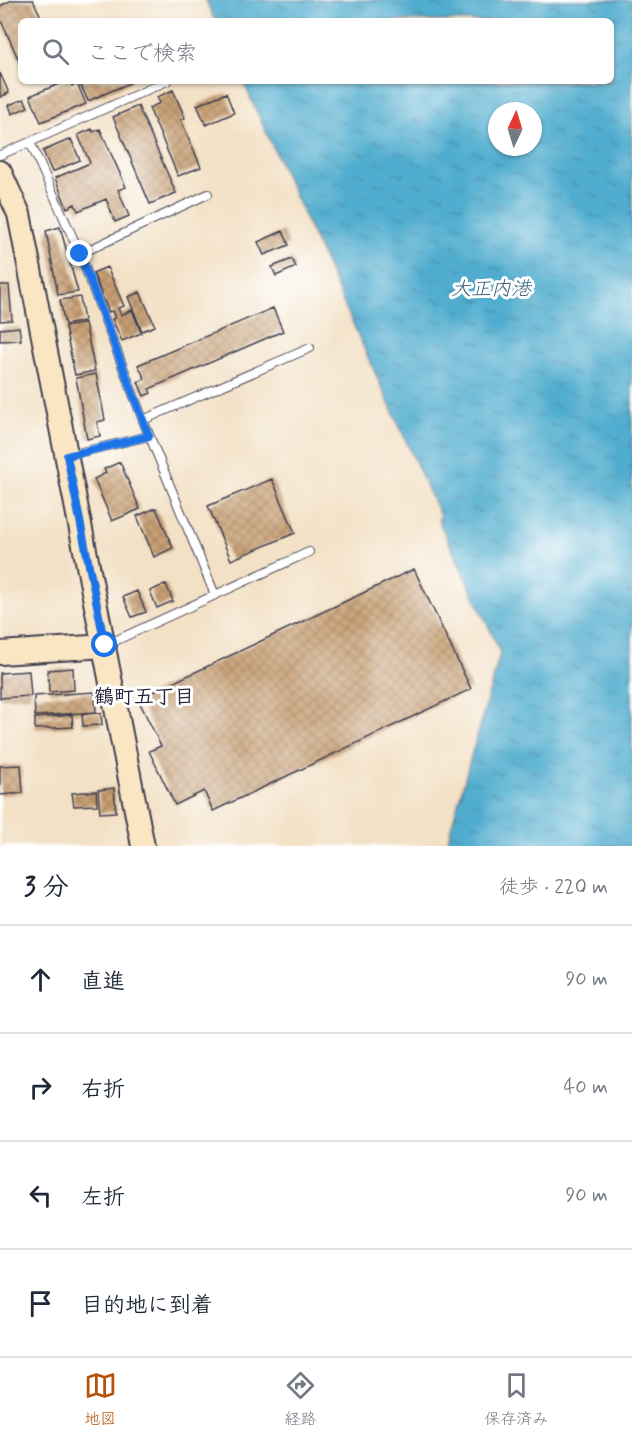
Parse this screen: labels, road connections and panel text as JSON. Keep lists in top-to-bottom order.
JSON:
{
  "districts": ["鶴町五丁目"],
  "water": ["大正内港"],
  "north": "top",
  "page": {
    "search": "ここで検索",
    "heading": ["3 分", "徒歩 · 220 m"],
    "list": [
      ["直進", "90 m"],
      ["右折", "40 m"],
      ["左折", "90 m"],
      "目的地に到着"
    ],
    "nav": ["地図", "経路", "保存済み"]
  }
}
